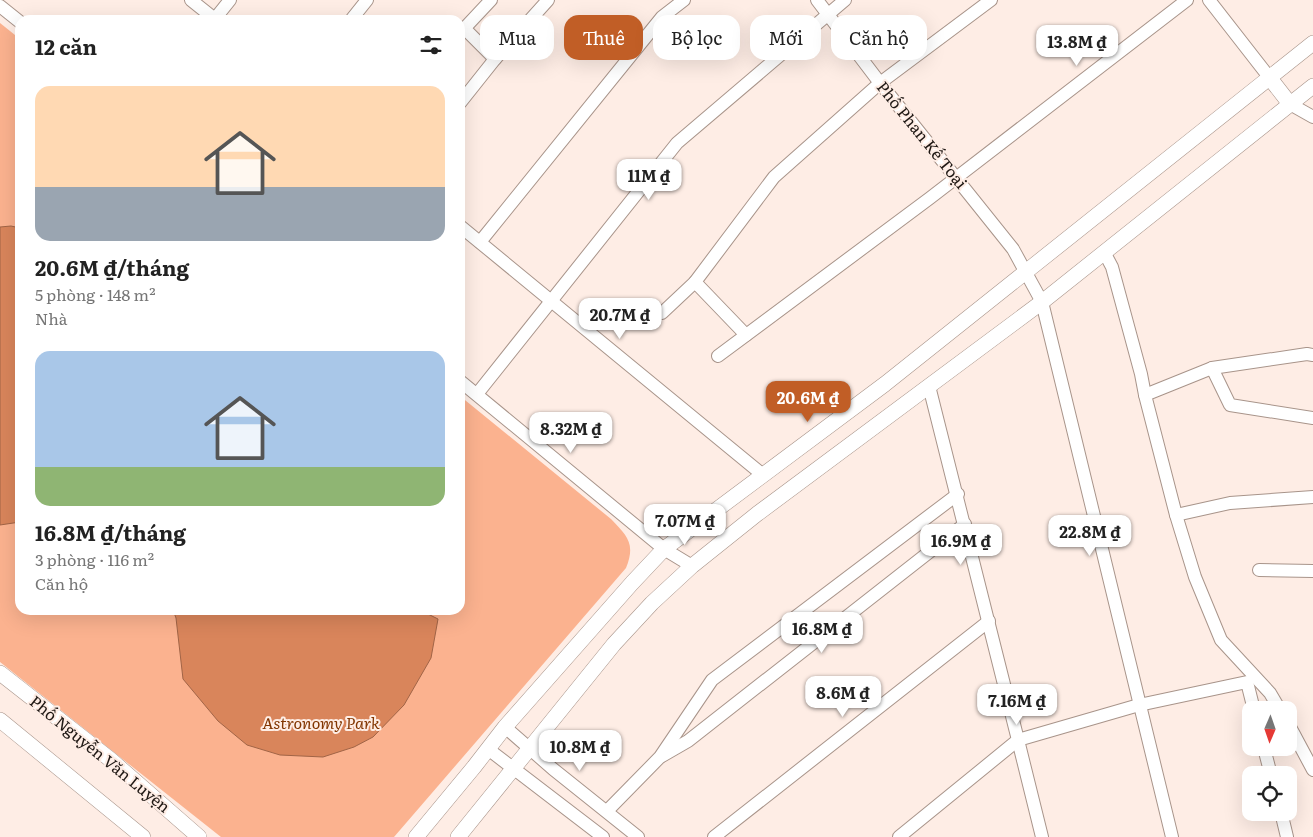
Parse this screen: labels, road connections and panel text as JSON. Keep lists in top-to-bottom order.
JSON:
{
  "streets": {
    "main road": ["Phố Nguyễn Văn Luyện"],
    "street": ["Phố Phan Kế Toại"]
  },
  "parks": ["Astronomy Park"],
  "north": "bottom",
  "page": {
    "chip": [
      "Mua",
      "Thuê",
      "Bộ lọc",
      "Mới",
      "Căn hộ"
    ],
    "heading": "12 căn",
    "price": [
      "13.8M ₫",
      "11M ₫",
      "20.7M ₫",
      "20.6M ₫",
      "8.32M ₫",
      "7.07M ₫",
      "22.8M ₫",
      "16.9M ₫",
      "16.8M ₫",
      "8.6M ₫",
      "7.16M ₫",
      "10.8M ₫"
    ],
    "list": [
      {
        "name": "20.6M ₫/tháng",
        "note": "5 phòng · 148 m² · Nhà"
      },
      {
        "name": "16.8M ₫/tháng",
        "note": "3 phòng · 116 m² · Căn hộ"
      }
    ]
  }
}
